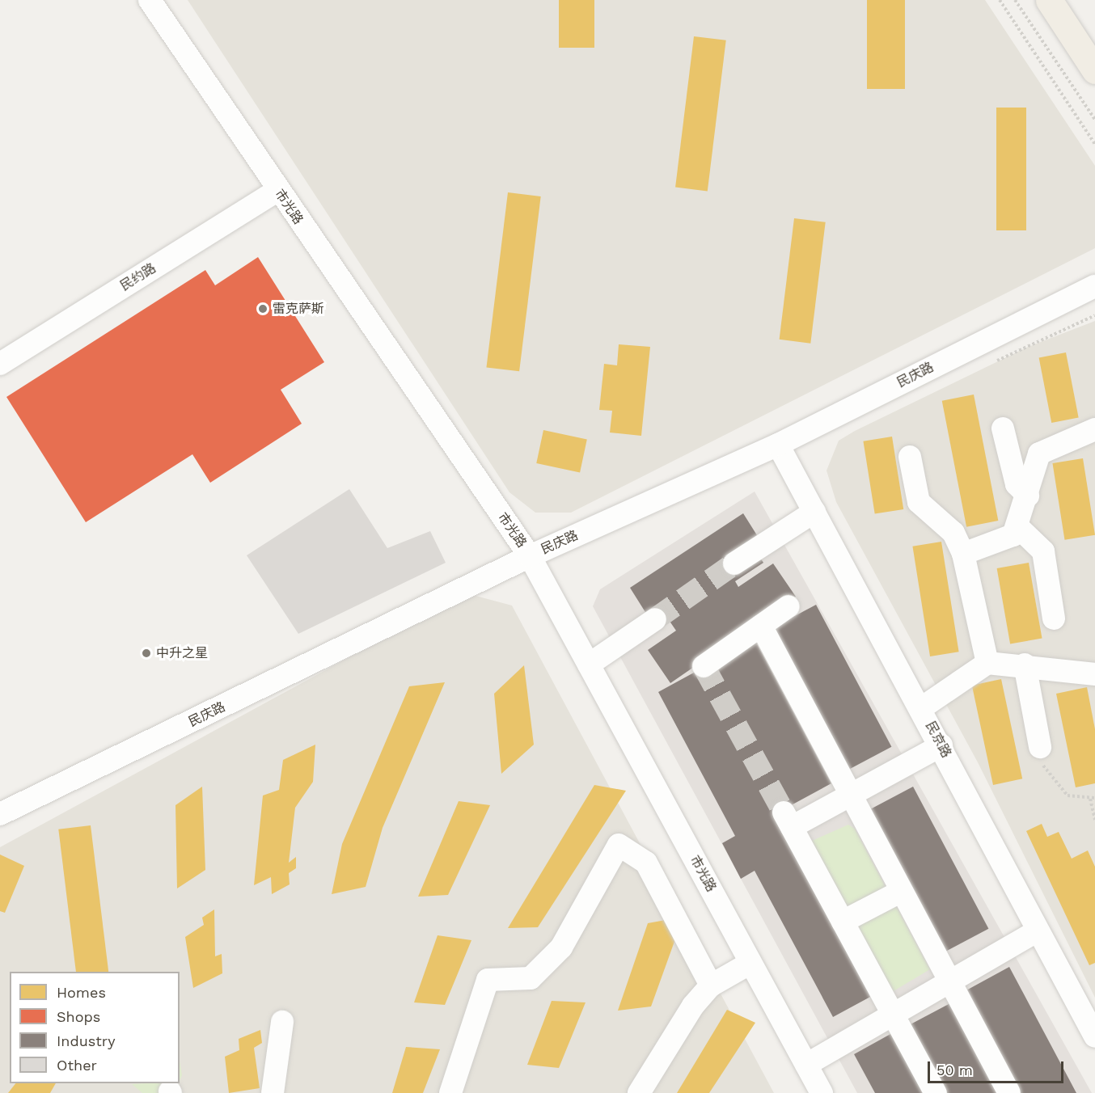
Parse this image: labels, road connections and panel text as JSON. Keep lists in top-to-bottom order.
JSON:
{
  "streets": {
    "street": [
      "市光路",
      "民约路",
      "民庆路",
      "民京路"
    ]
  },
  "crossings": [
    ["市光路", "民约路"],
    ["市光路", "民庆路"],
    ["民庆路", "民京路"]
  ],
  "places": ["雷克萨斯", "中升之星"],
  "legend": [
    "Homes",
    "Shops",
    "Industry",
    "Other"
  ],
  "scale_bar": "50 m"
}
